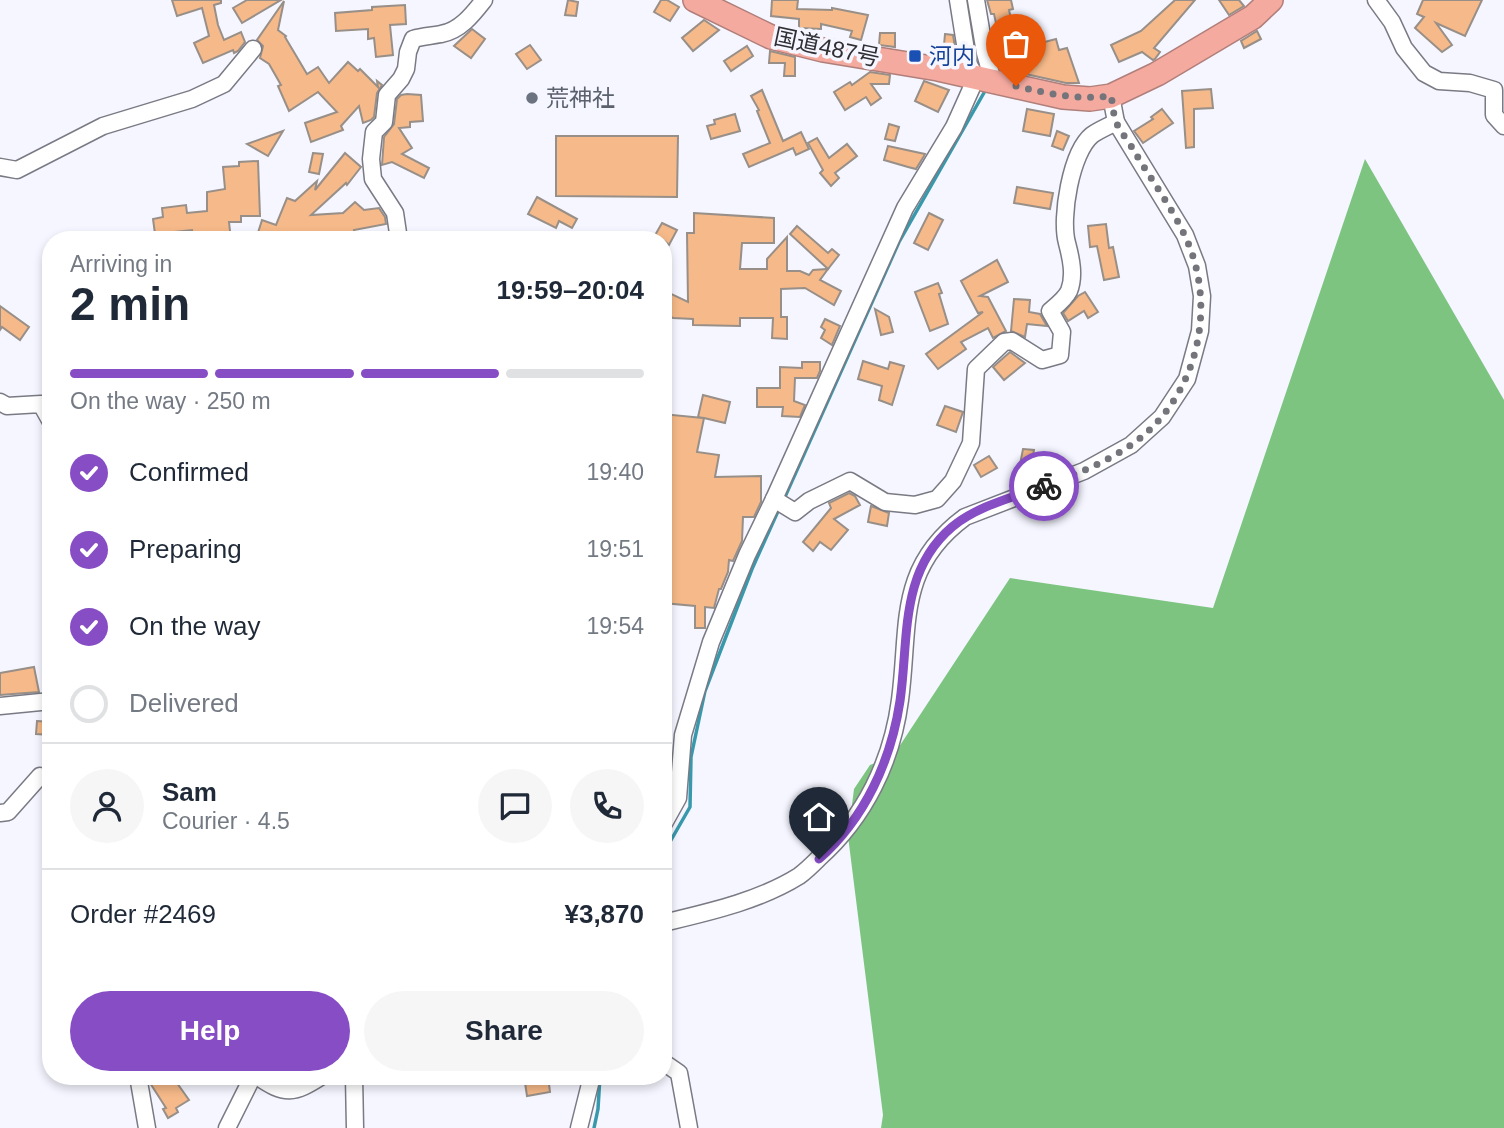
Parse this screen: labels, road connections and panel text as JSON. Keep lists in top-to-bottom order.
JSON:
{
  "streets": {
    "highway": ["国道487号"]
  },
  "places": {
    "transit": ["河内"],
    "other": ["荒神社"]
  },
  "page": {
    "heading": ["2 min", "Arriving in", "19:59–20:04"],
    "panel": [
      "Sam",
      "Courier · 4.5",
      "Order #2469",
      "¥3,870"
    ],
    "bar": "On the way · 250 m",
    "list": [
      ["Confirmed", "19:40"],
      ["Preparing", "19:51"],
      ["On the way", "19:54"],
      "Delivered"
    ],
    "buttons": ["Help", "Share"]
  }
}
